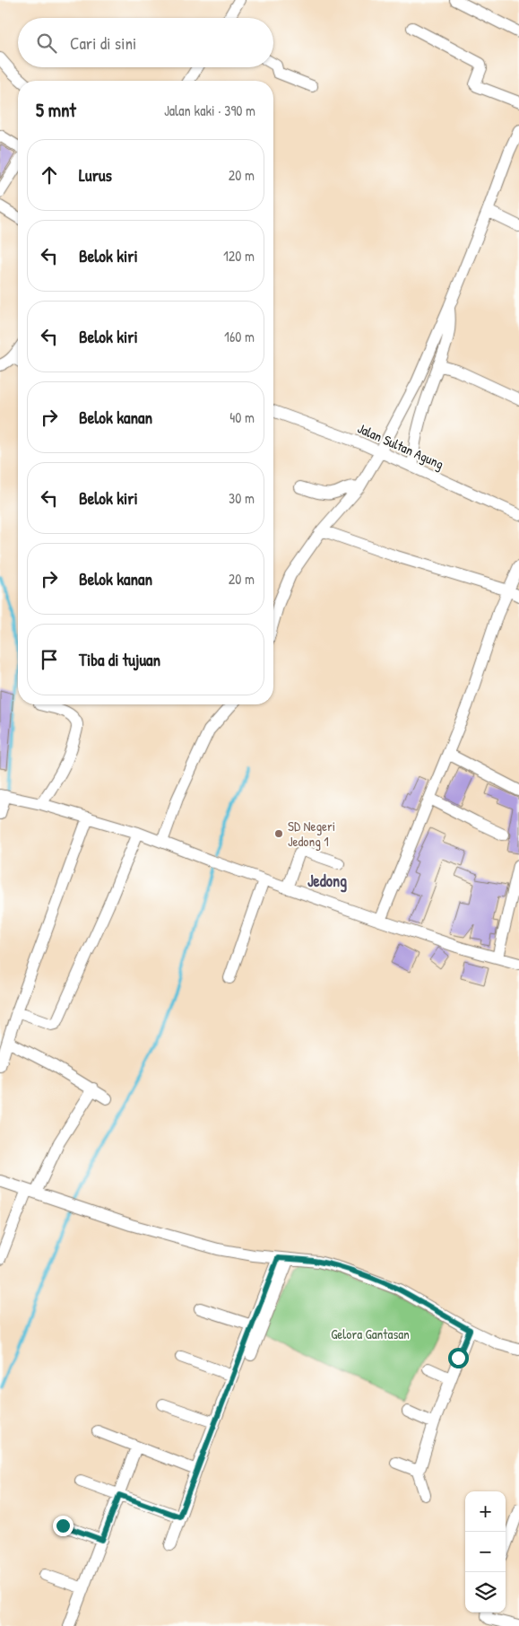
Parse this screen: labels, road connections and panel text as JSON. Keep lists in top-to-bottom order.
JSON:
{
  "streets": {
    "street": ["Jalan Sultan Agung"]
  },
  "districts": ["Jedong"],
  "parks": ["Gelora Gantasan"],
  "places": ["SD Negeri Jedong 1"],
  "page": {
    "search": "Cari di sini",
    "heading": ["5 mnt", "Jalan kaki · 390 m"],
    "list": [
      ["Lurus", "20 m"],
      ["Belok kiri", "120 m"],
      ["Belok kiri", "160 m"],
      ["Belok kanan", "40 m"],
      ["Belok kiri", "30 m"],
      ["Belok kanan", "20 m"],
      "Tiba di tujuan"
    ],
    "map_buttons": ["+", "−"]
  }
}
